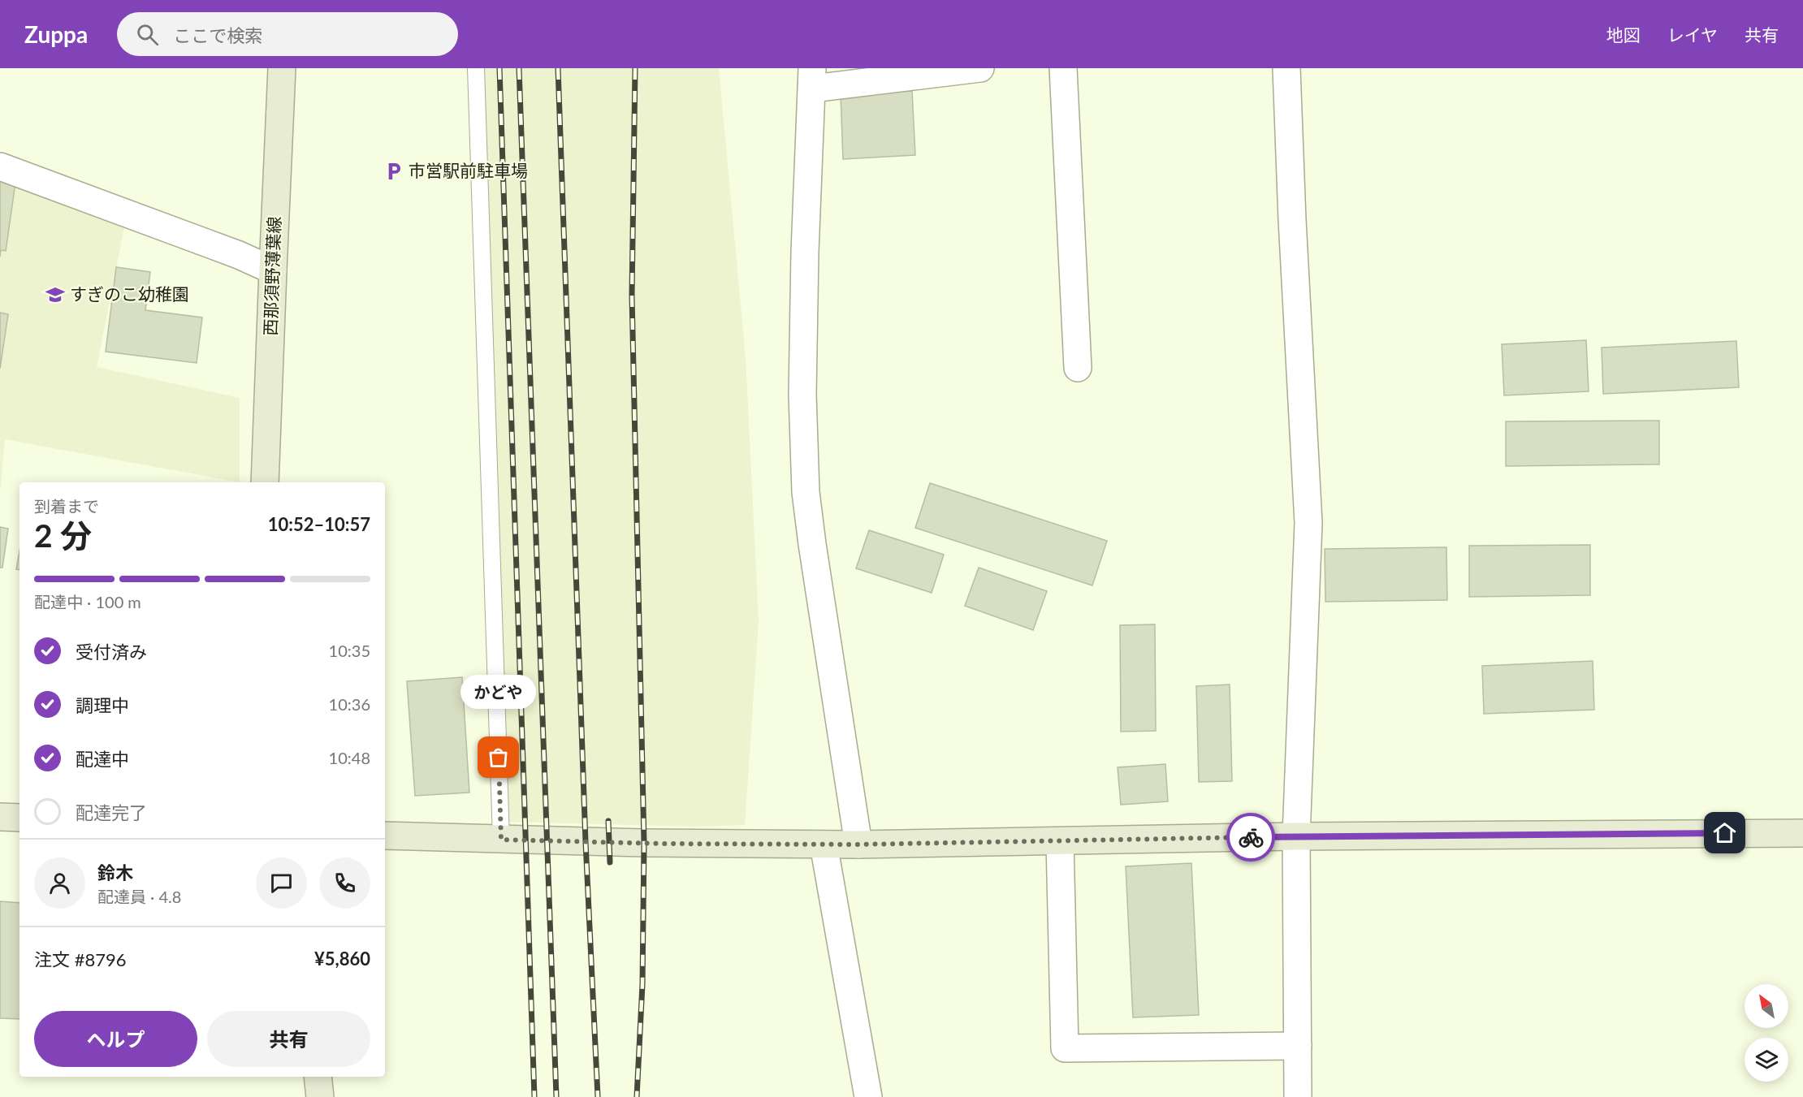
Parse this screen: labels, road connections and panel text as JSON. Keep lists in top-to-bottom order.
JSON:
{
  "streets": {
    "street": ["西那須野薄葉線"]
  },
  "places": {
    "parking": ["市営駅前駐車場"],
    "school or university": ["すぎのこ幼稚園"],
    "other": ["かどや"]
  },
  "north": "top left",
  "page": {
    "header": "Zuppa",
    "search": "ここで検索",
    "nav": ["地図", "レイヤ", "共有"],
    "heading": ["2 分", "到着まで", "10:52–10:57"],
    "panel": [
      "鈴木",
      "配達員 · 4.8",
      "注文 #8796",
      "¥5,860"
    ],
    "bar": "配達中 · 100 m",
    "list": [
      ["受付済み", "10:35"],
      ["調理中", "10:36"],
      ["配達中", "10:48"],
      "配達完了"
    ],
    "bubble": "かどや",
    "buttons": ["ヘルプ", "共有"]
  }
}
